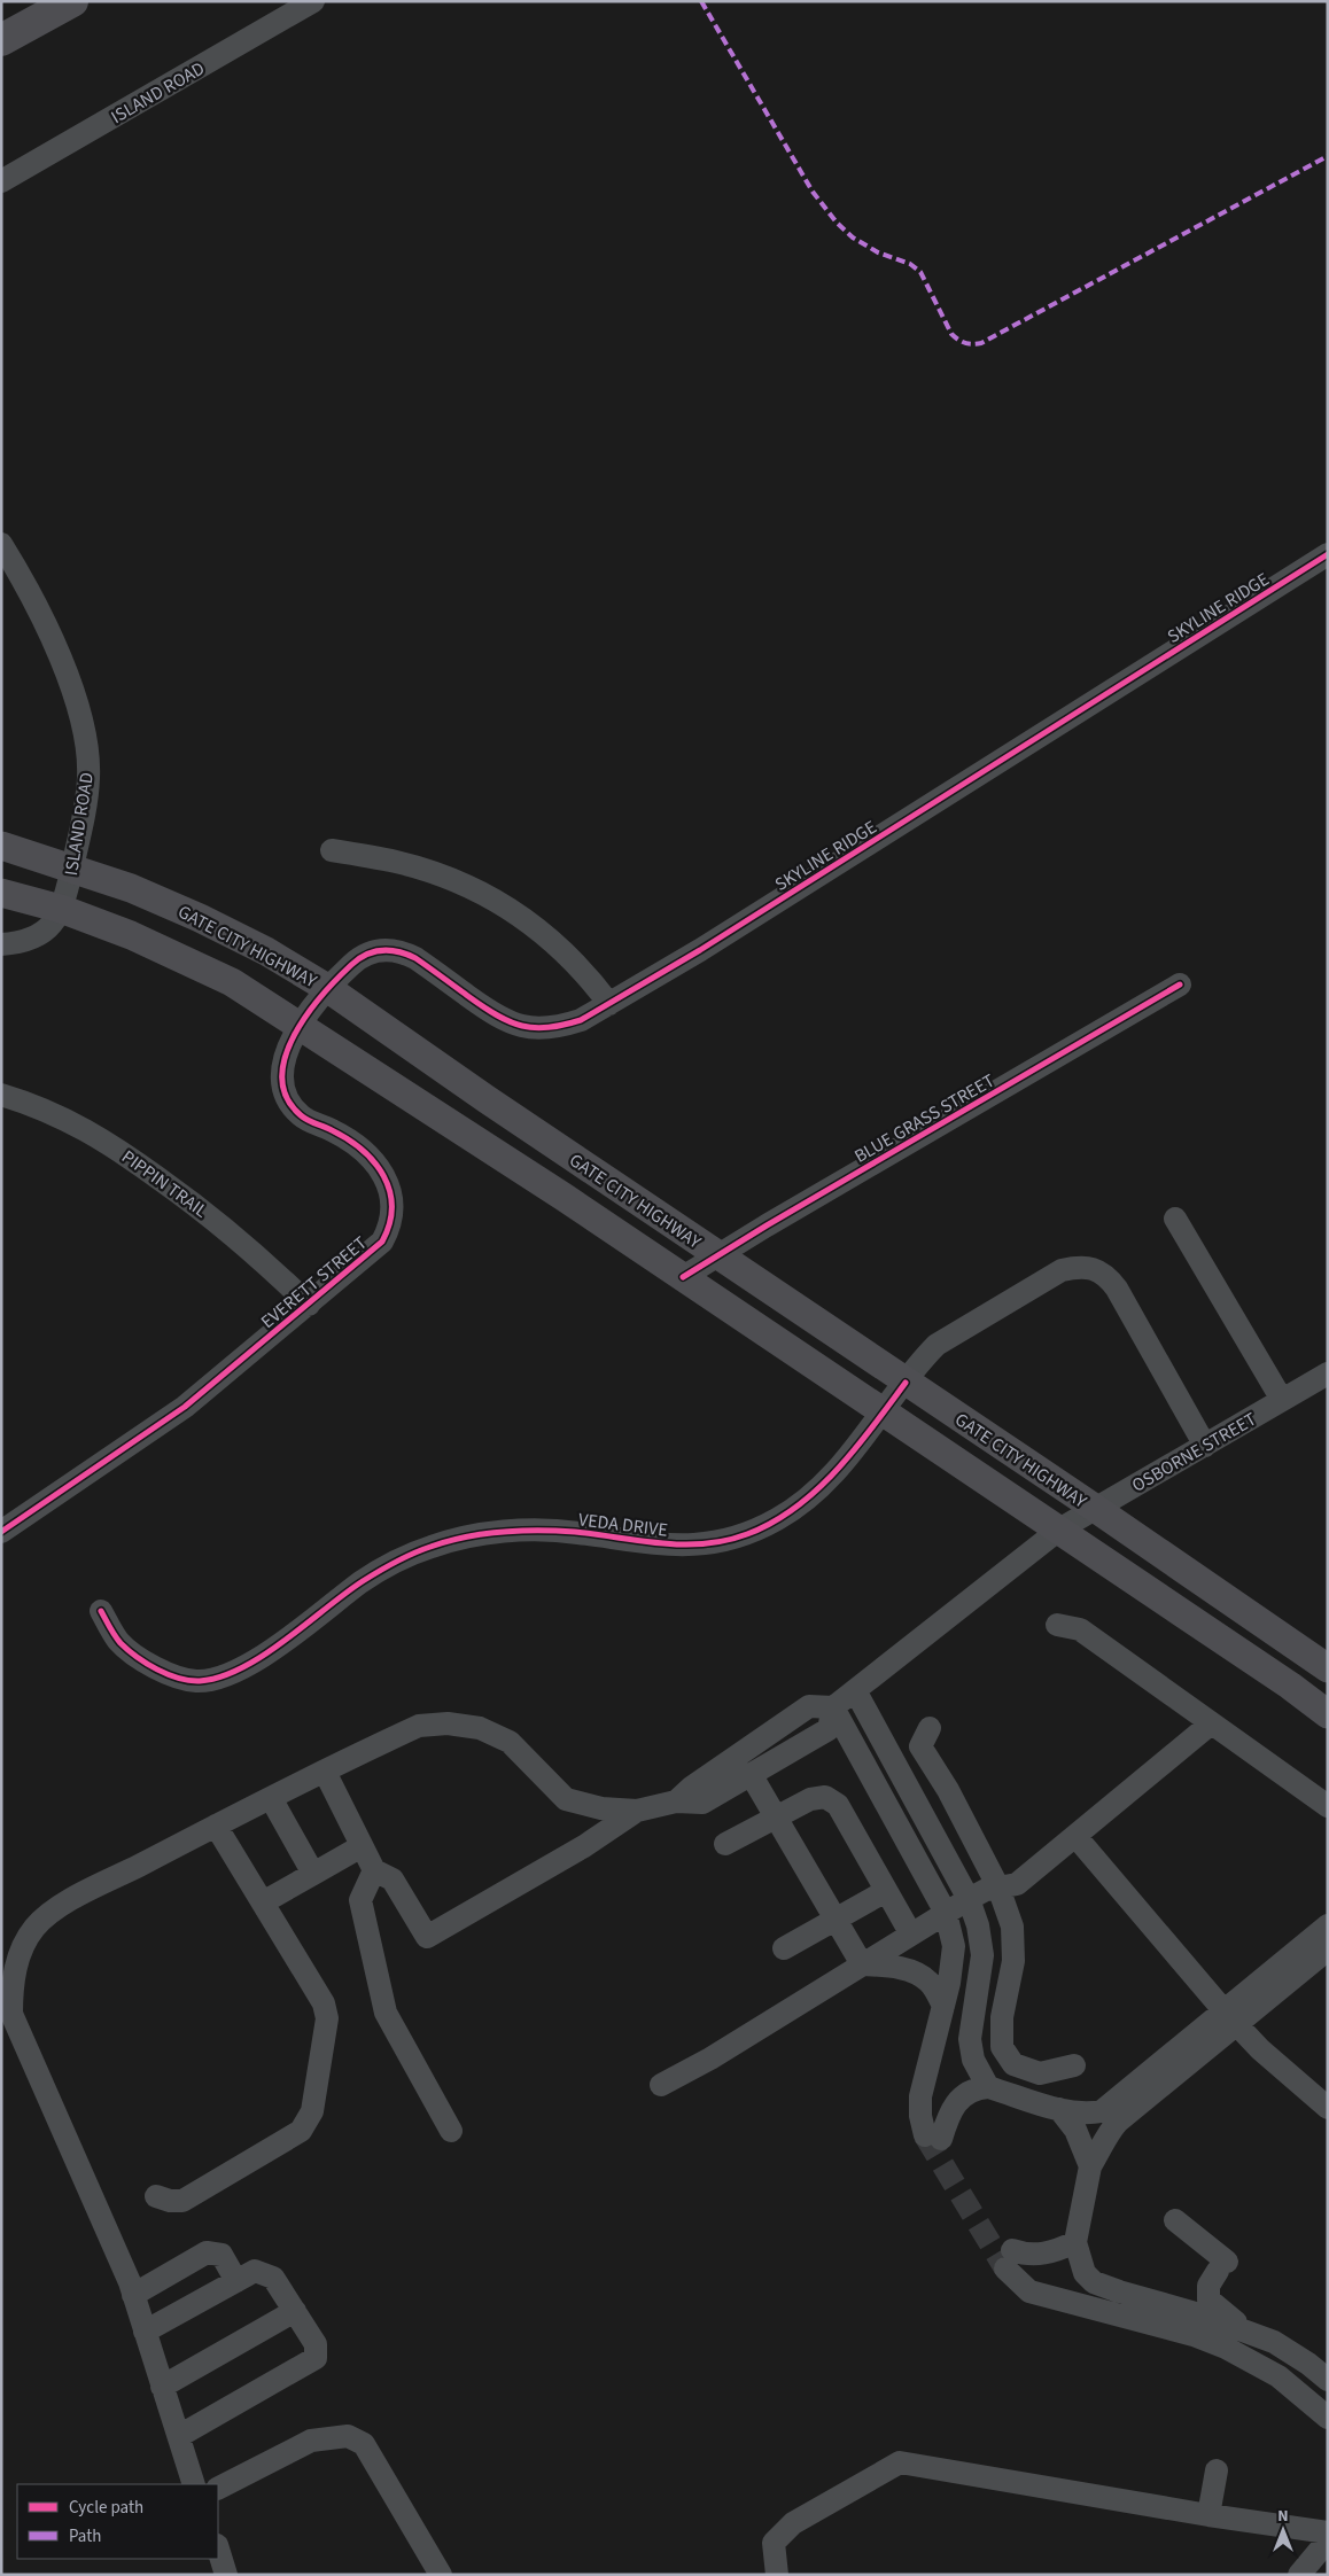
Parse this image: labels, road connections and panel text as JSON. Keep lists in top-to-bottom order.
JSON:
{
  "streets": {
    "main road": ["GATE CITY HIGHWAY"],
    "street": [
      "ISLAND ROAD",
      "SKYLINE RIDGE",
      "BLUE GRASS STREET",
      "PIPPIN TRAIL",
      "EVERETT STREET",
      "OSBORNE STREET",
      "VEDA DRIVE"
    ]
  },
  "crossings": [
    ["ISLAND ROAD", "GATE CITY HIGHWAY"],
    ["SKYLINE RIDGE", "GATE CITY HIGHWAY"],
    ["SKYLINE RIDGE", "EVERETT STREET"],
    ["GATE CITY HIGHWAY", "BLUE GRASS STREET"],
    ["GATE CITY HIGHWAY", "EVERETT STREET"],
    ["GATE CITY HIGHWAY", "OSBORNE STREET"],
    ["GATE CITY HIGHWAY", "VEDA DRIVE"],
    ["PIPPIN TRAIL", "EVERETT STREET"],
    ["OSBORNE STREET", "VEDA DRIVE"]
  ],
  "legend": ["Cycle path", "Path"],
  "north": "top"
}
